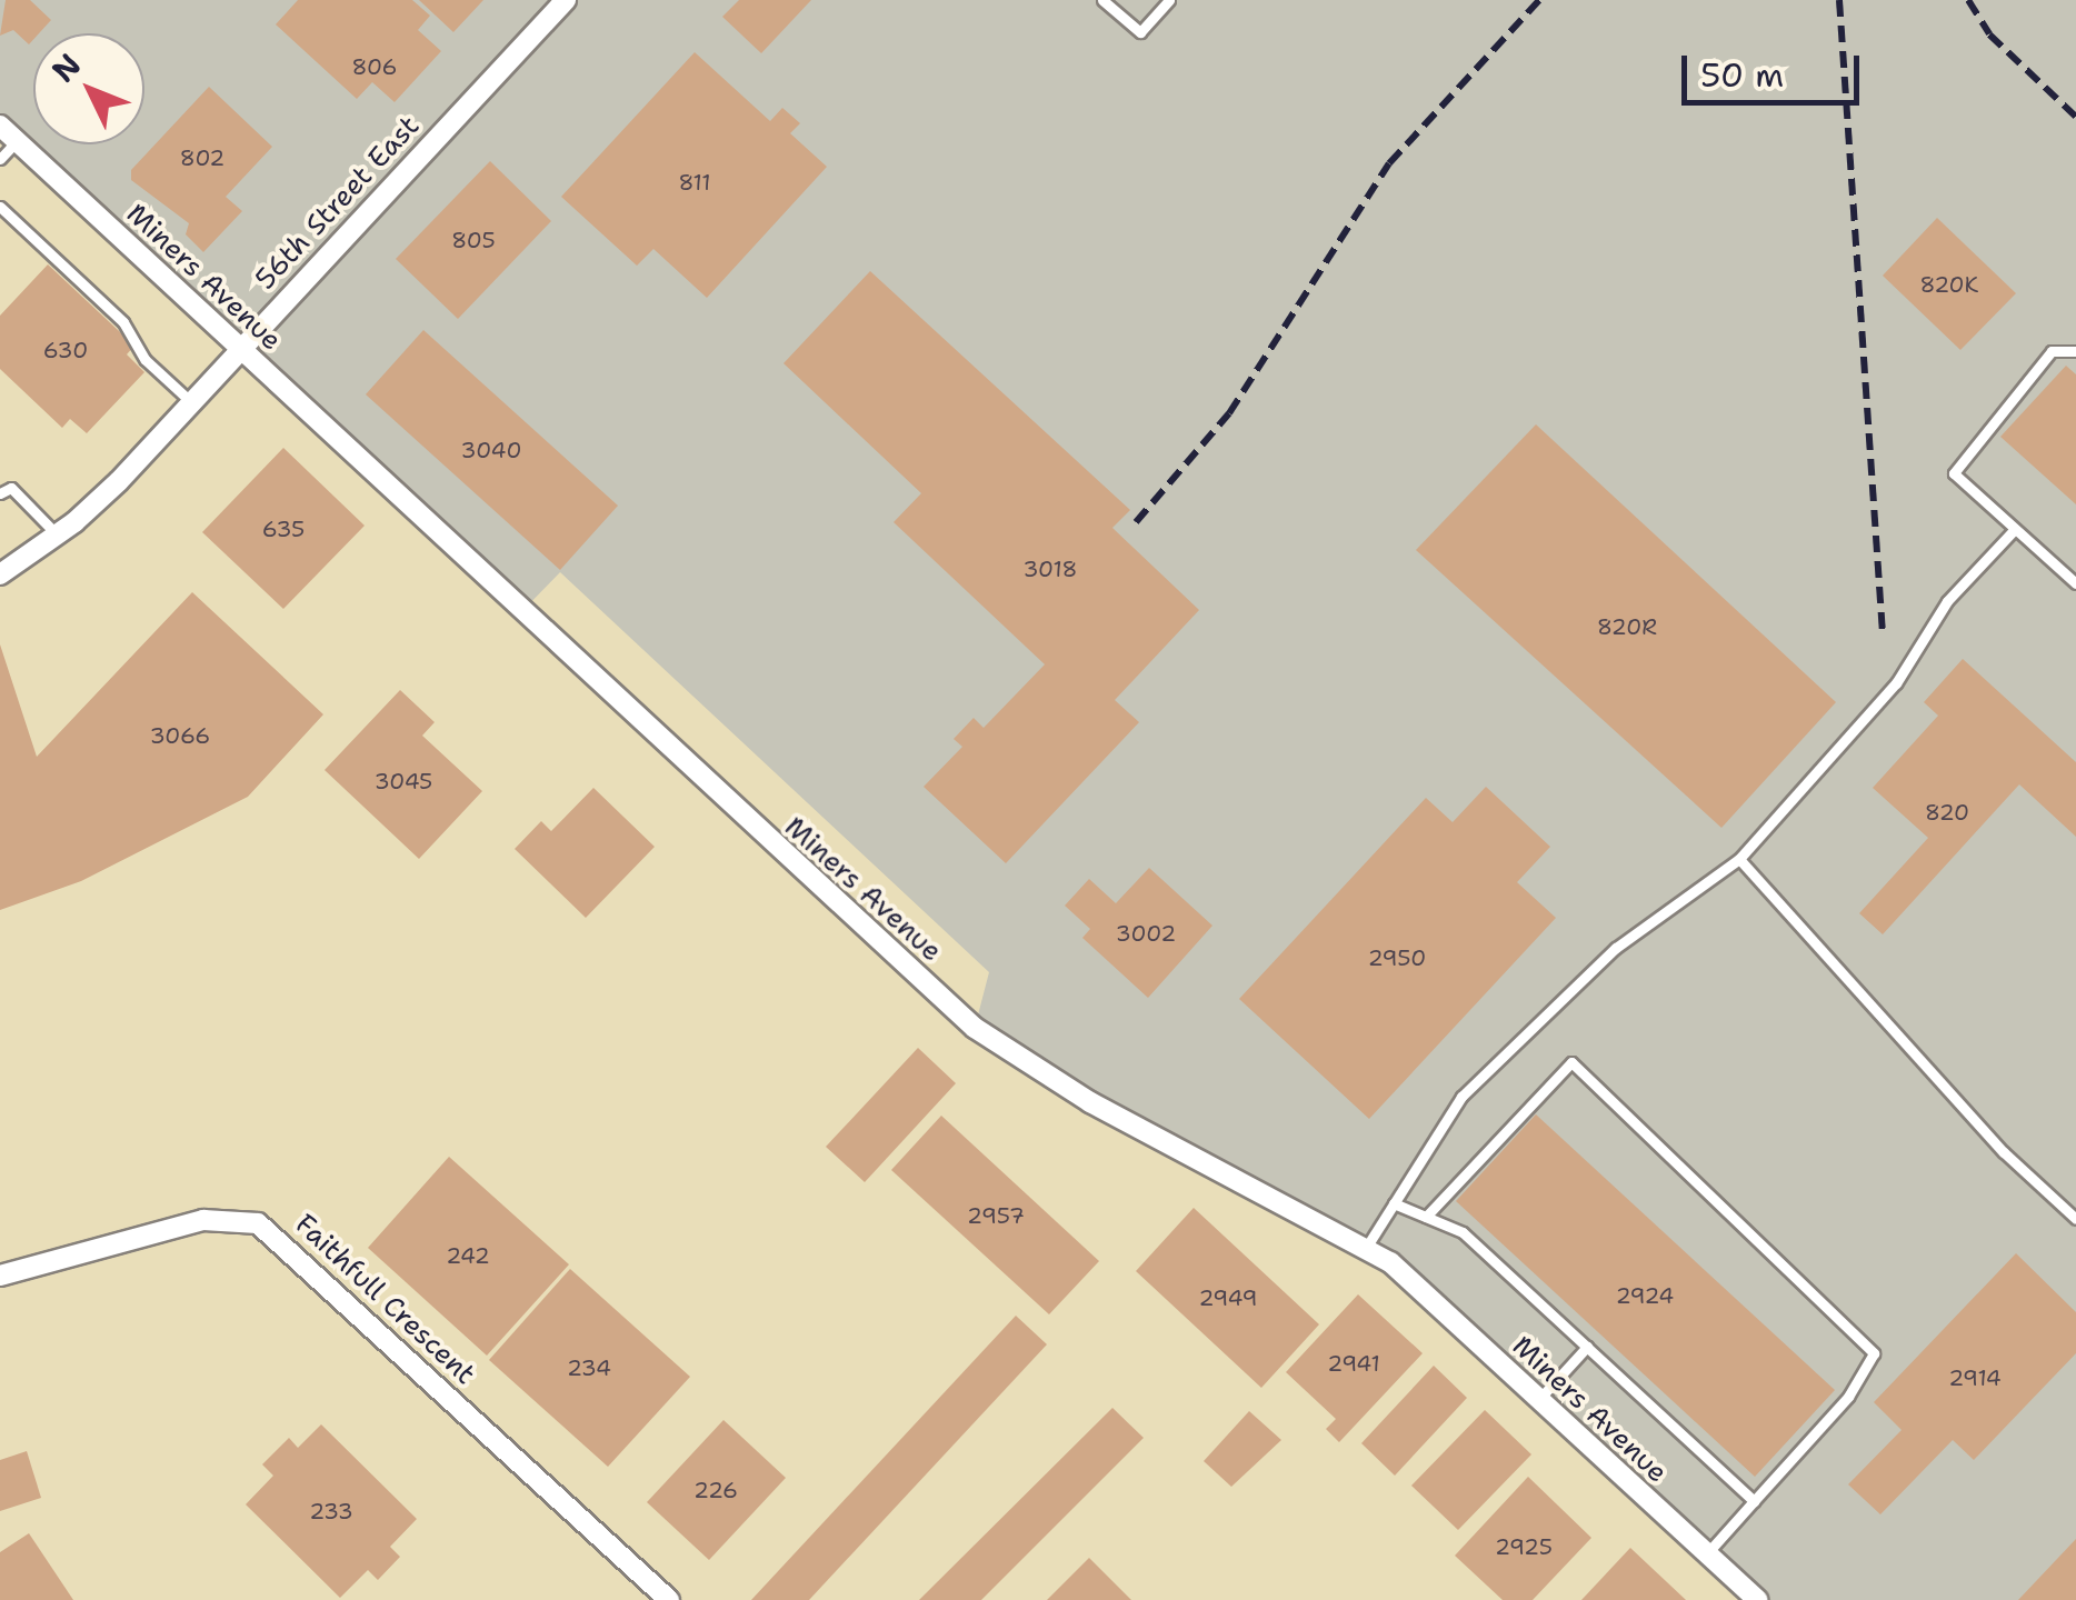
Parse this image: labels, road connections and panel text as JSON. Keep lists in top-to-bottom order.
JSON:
{
  "streets": {
    "street": ["56th Street East", "Miners Avenue", "Faithfull Crescent"]
  },
  "crossings": [
    ["56th Street East", "Miners Avenue"]
  ],
  "house_numbers": [
    "806",
    "802",
    "811",
    "805",
    "820K",
    "630",
    "3040",
    "635",
    "3018",
    "820R",
    "3066",
    "3045",
    "820",
    "3002",
    "2950",
    "2957",
    "242",
    "2924",
    "2949",
    "2941",
    "234",
    "2914",
    "226",
    "233",
    "2925"
  ],
  "scale_bar": "50 m",
  "north": "top left"
}
